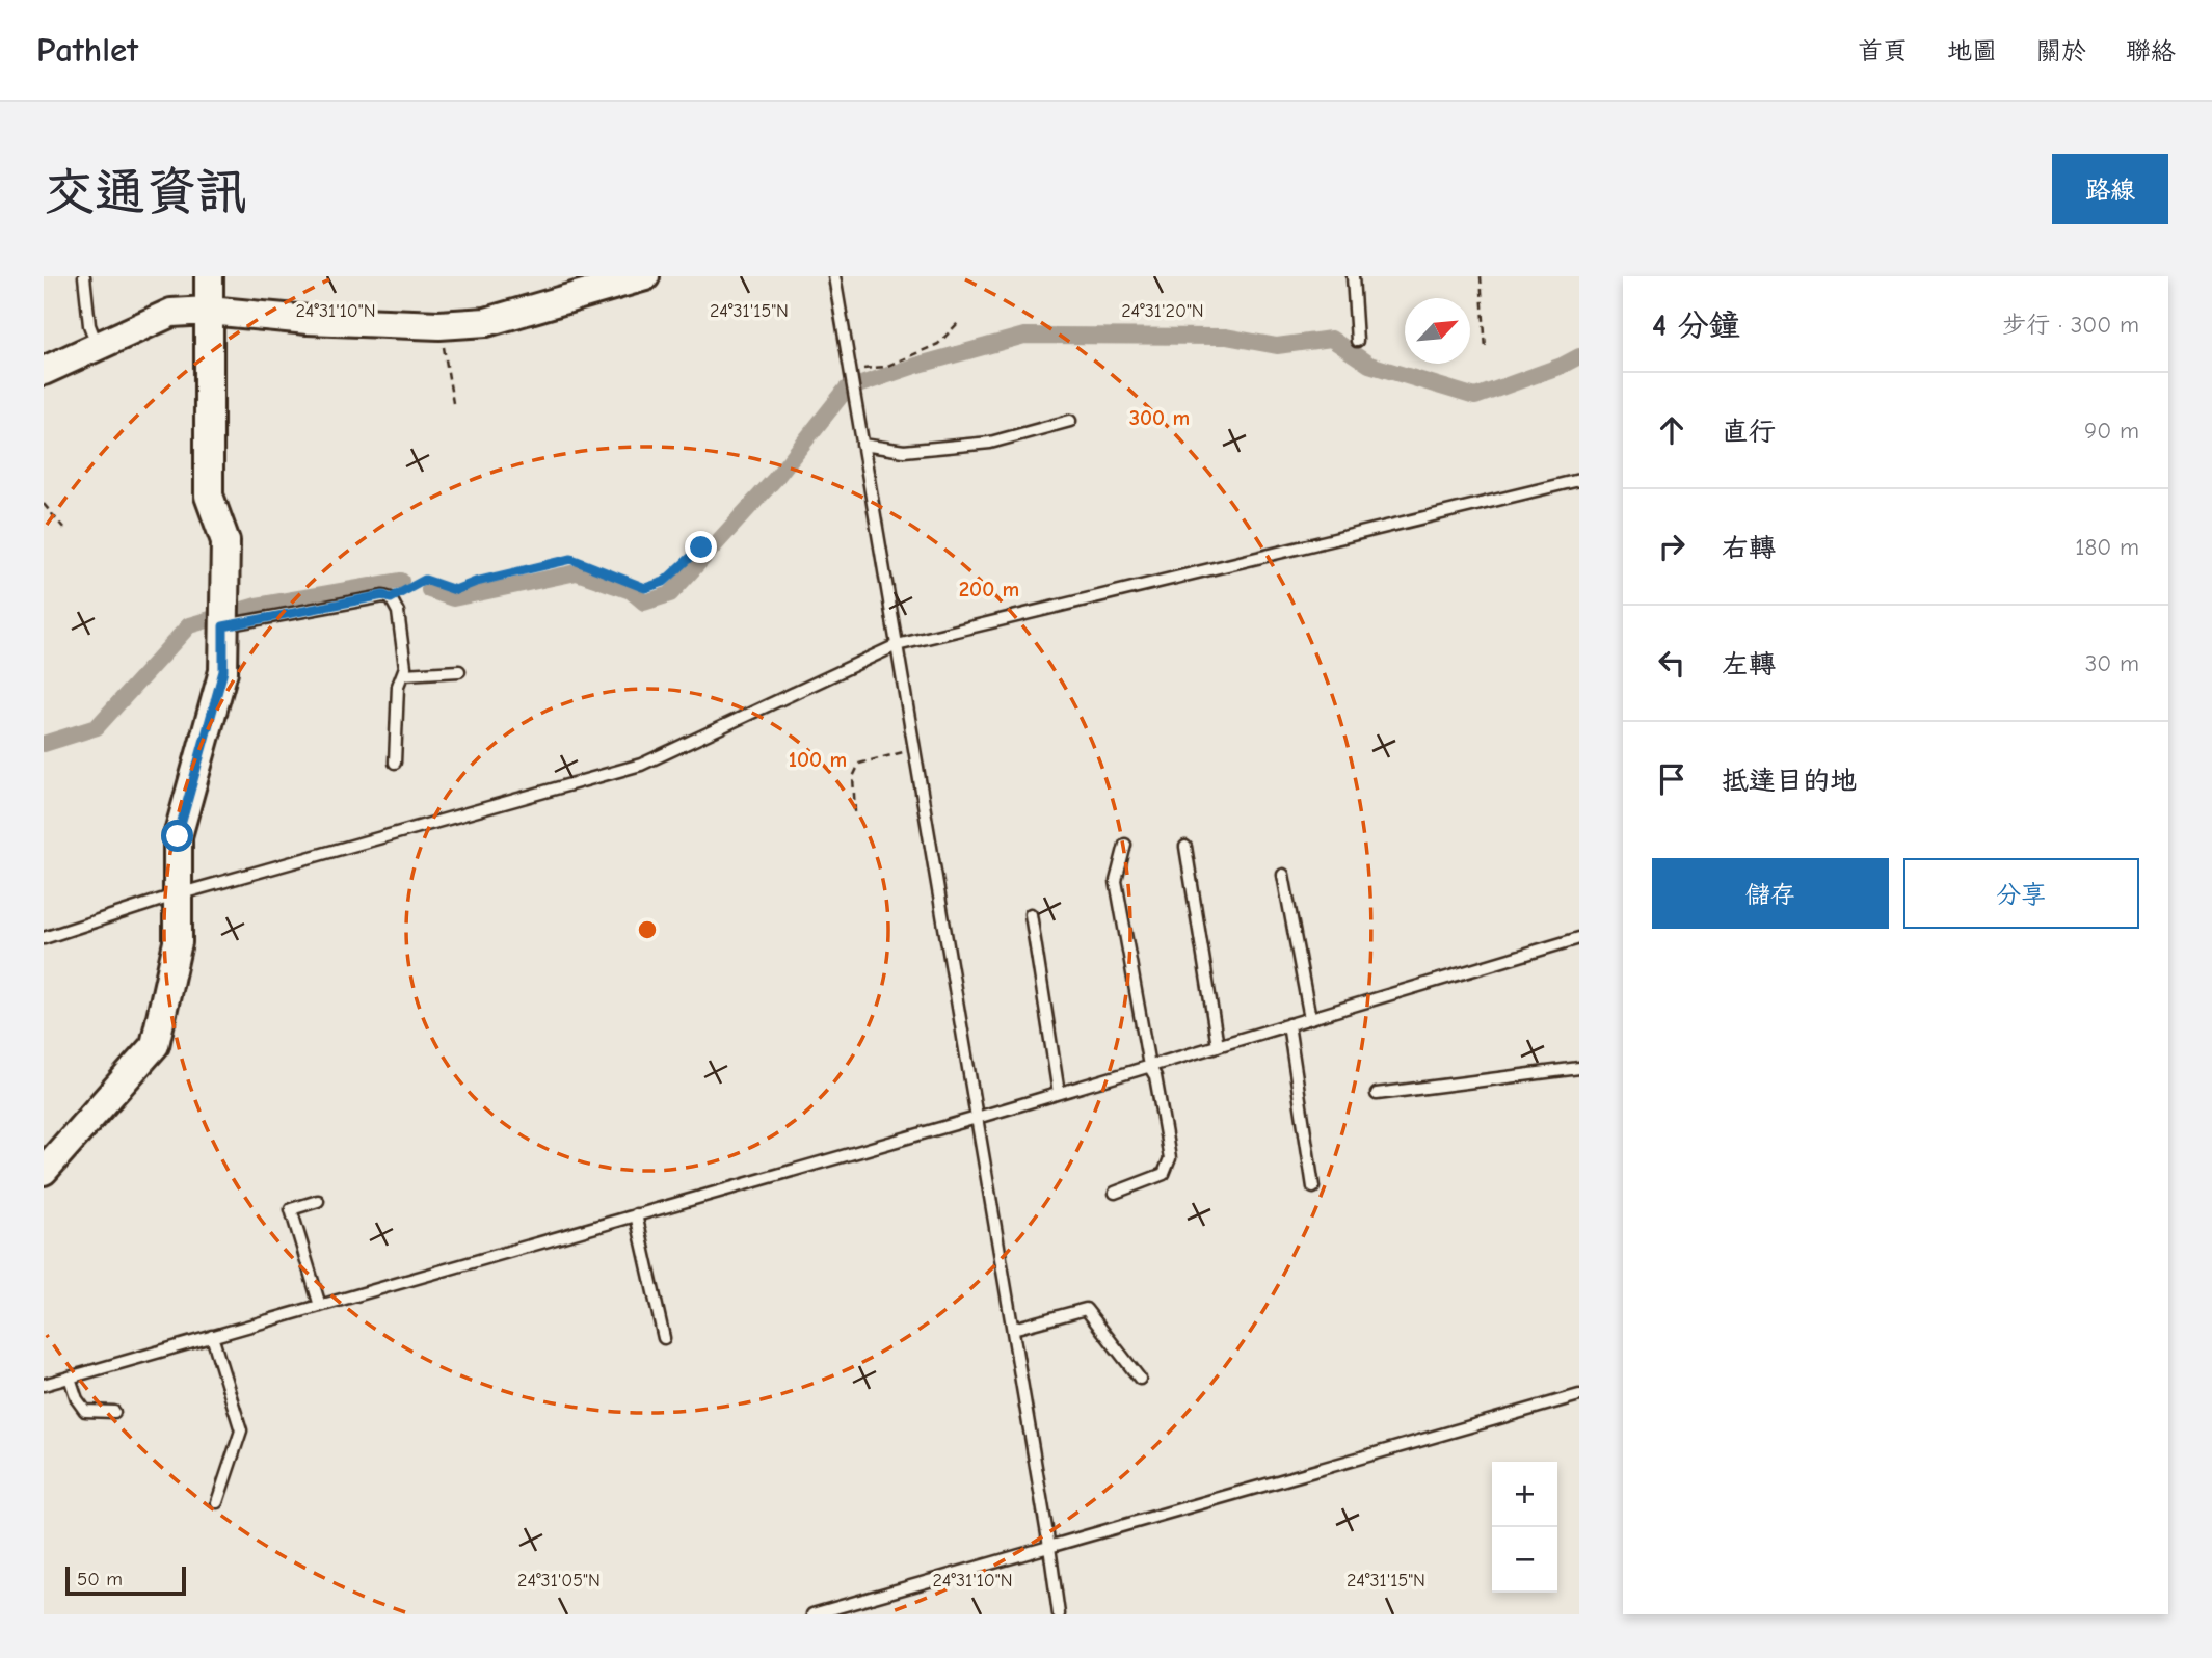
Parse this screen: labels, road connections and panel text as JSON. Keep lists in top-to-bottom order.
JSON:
{
  "scale_bar": "50 m",
  "north": "top right",
  "page": {
    "header": "Pathlet",
    "nav": [
      "首頁",
      "地圖",
      "關於",
      "聯絡"
    ],
    "buttons": [
      "路線",
      ["儲存", "分享"]
    ],
    "title": "交通資訊",
    "heading": ["4 分鐘", "步行 · 300 m"],
    "list": [
      ["直行", "90 m"],
      ["右轉", "180 m"],
      ["左轉", "30 m"],
      "抵達目的地"
    ],
    "map_buttons": ["+", "−"],
    "scale": "50 m"
  },
  "coordinates": [
    "24°31'15\"N",
    "24°31'10\"N",
    "24°31'20\"N",
    "24°31'05\"N"
  ],
  "rings": ["300 m", "200 m", "100 m"]
}
